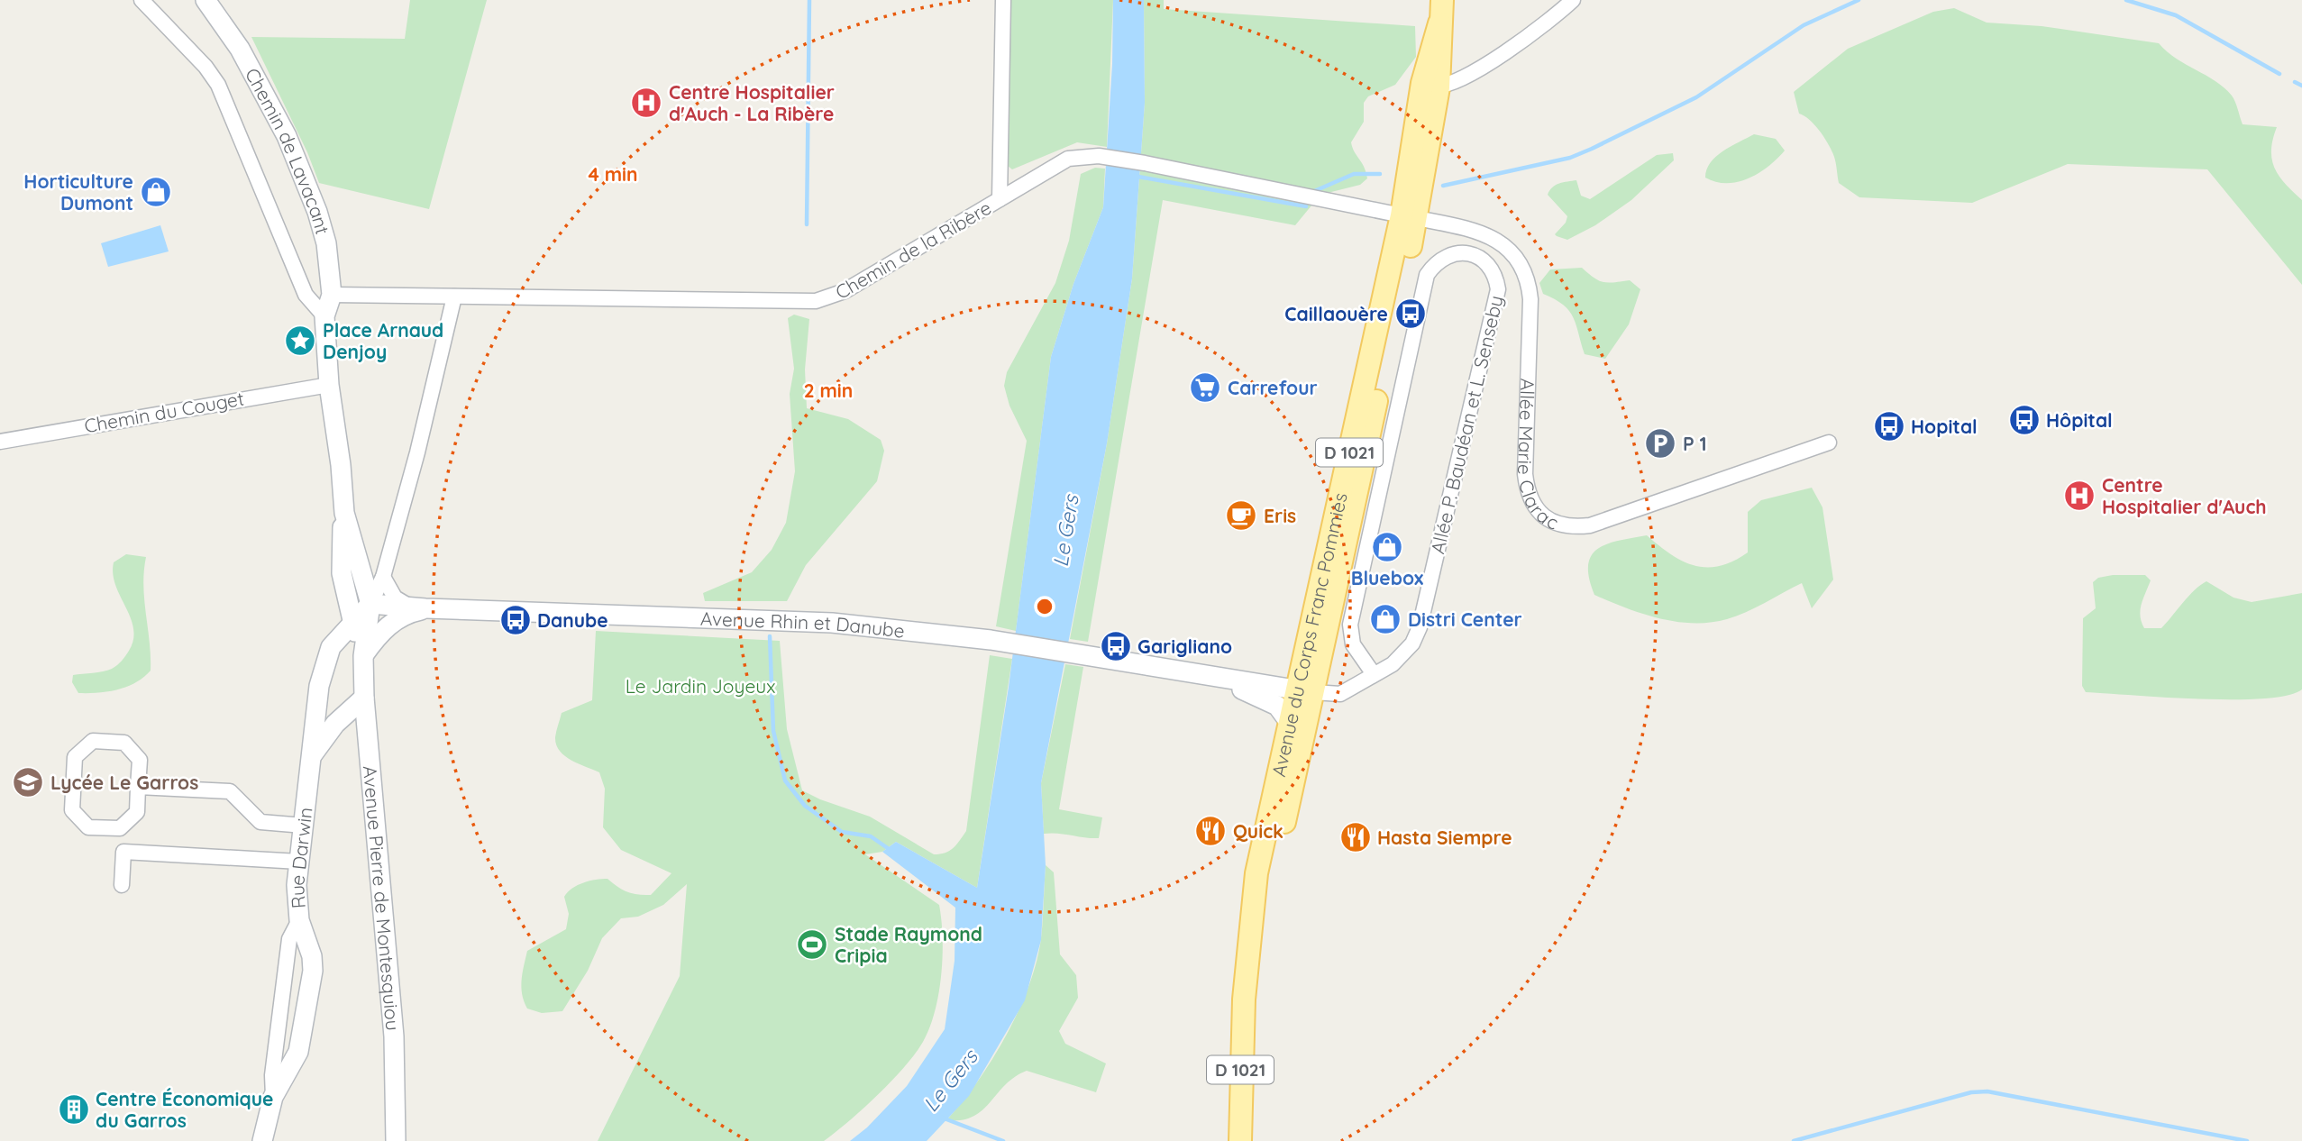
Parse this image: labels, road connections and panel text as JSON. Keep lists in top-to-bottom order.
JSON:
{
  "streets": {
    "main road": ["D 1021", "Avenue du Corps Franc Pommiès"],
    "street": [
      "Chemin de Lavacant",
      "Chemin de la Ribère",
      "Chemin du Couget",
      "Allée P. Baudéan et L. Senseby",
      "Allée Marie Clarac",
      "Avenue Rhin et Danube",
      "Rue Darwin",
      "Avenue Pierre de Montesquiou"
    ]
  },
  "crossings": [
    ["Chemin de Lavacant", "Chemin de la Ribère"],
    ["Chemin de la Ribère", "Allée Marie Clarac"],
    ["Chemin de la Ribère", "Avenue du Corps Franc Pommiès"],
    ["Allée P. Baudéan et L. Senseby", "Avenue Rhin et Danube"],
    ["Allée P. Baudéan et L. Senseby", "Avenue du Corps Franc Pommiès"],
    ["Allée Marie Clarac", "Avenue du Corps Franc Pommiès"],
    ["D 1021", "Avenue du Corps Franc Pommiès"],
    ["Avenue Rhin et Danube", "Avenue du Corps Franc Pommiès"],
    ["Avenue Rhin et Danube", "Rue Darwin"],
    ["Avenue Rhin et Danube", "Avenue Pierre de Montesquiou"],
    ["Rue Darwin", "Avenue Pierre de Montesquiou"]
  ],
  "water": ["Le Gers"],
  "parks": ["Le Jardin Joyeux"],
  "places": {
    "hospital": ["Centre Hospitalier d'Auch - La Ribère", "Centre Hospitalier d'Auch"],
    "shop": ["Horticulture Dumont", "Bluebox", "Distri Center"],
    "bus stop": [
      "Caillaouère",
      "Hôpital",
      "Hopital",
      "Danube",
      "Garigliano"
    ],
    "place": ["Place Arnaud Denjoy"],
    "supermarket": ["Carrefour"],
    "parking": ["P 1"],
    "cafe": ["Eris"],
    "school or university": ["Lycée Le Garros"],
    "restaurant": ["Quick", "Hasta Siempre"],
    "sports": ["Stade Raymond Cripia"],
    "building": ["Centre Économique du Garros"]
  },
  "rings": ["4 min", "2 min"]
}
